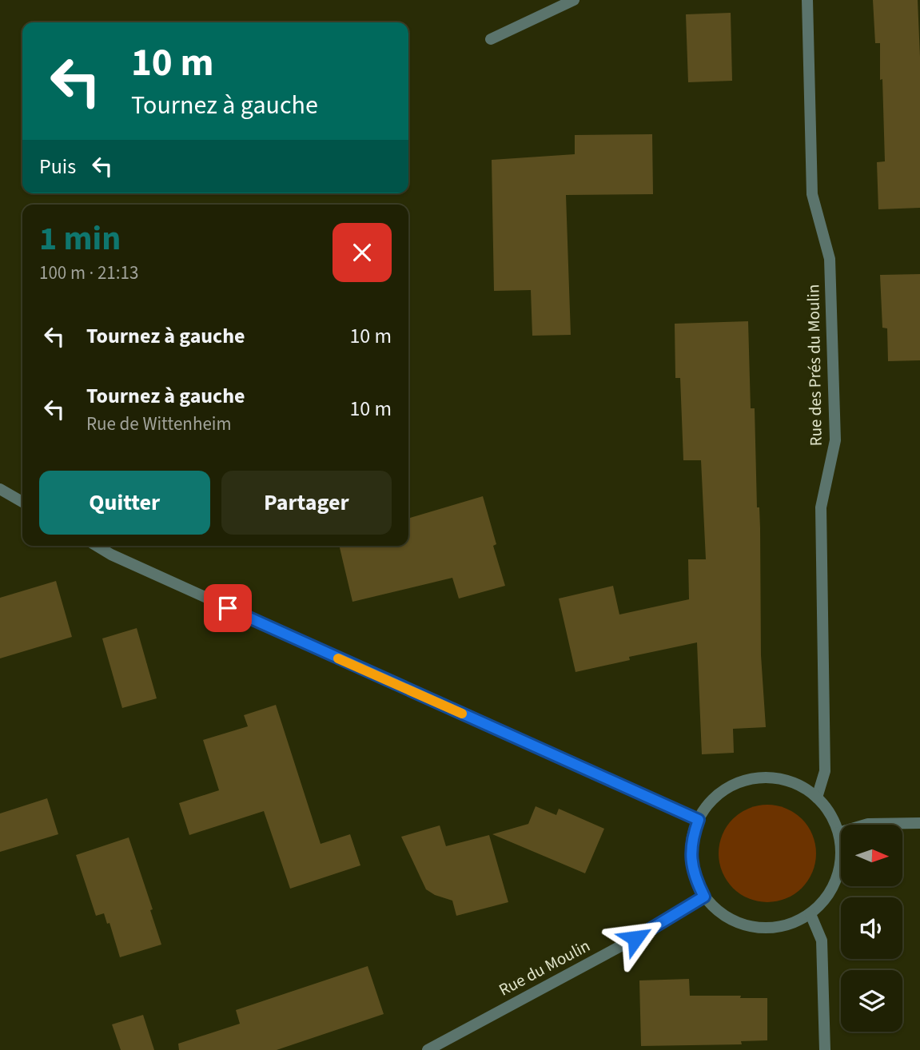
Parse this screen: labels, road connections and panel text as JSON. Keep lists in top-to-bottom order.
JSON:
{
  "streets": {
    "street": ["Rue des Prés du Moulin", "Rue du Moulin"]
  },
  "crossings": [
    ["Rue des Prés du Moulin", "Rue du Moulin"]
  ],
  "north": "right",
  "page": {
    "turn": ["10 m", "Tournez à gauche"],
    "then": "Puis",
    "heading": ["1 min", "100 m · 21:13"],
    "list": [
      {
        "name": "Tournez à gauche",
        "value": "10 m"
      },
      {
        "name": "Tournez à gauche",
        "note": "Rue de Wittenheim",
        "value": "10 m"
      }
    ],
    "buttons": ["Quitter", "Partager"]
  }
}
